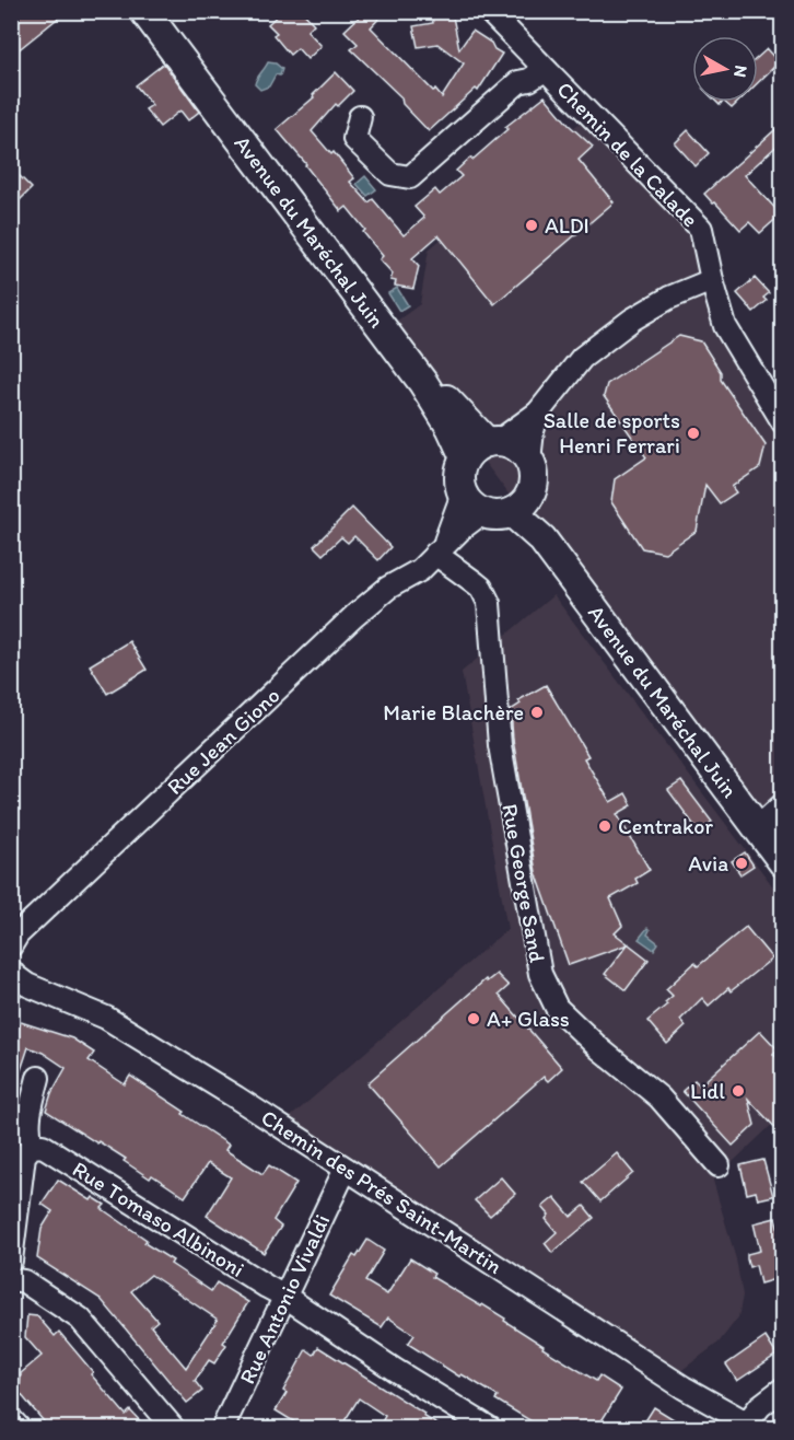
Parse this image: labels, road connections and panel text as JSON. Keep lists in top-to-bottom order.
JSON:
{
  "streets": {
    "main road": ["Avenue du Maréchal Juin"],
    "street": [
      "Chemin de la Calade",
      "Rue Jean Giono",
      "Rue George Sand",
      "Chemin des Prés Saint-Martin",
      "Rue Tomaso Albinoni",
      "Rue Antonio Vivaldi"
    ]
  },
  "crossings": [
    ["Rue Jean Giono", "Rue George Sand"],
    ["Chemin des Prés Saint-Martin", "Rue Antonio Vivaldi"],
    ["Rue Tomaso Albinoni", "Rue Antonio Vivaldi"]
  ],
  "places": [
    "ALDI",
    "Salle de sports Henri Ferrari",
    "Marie Blachère",
    "Centrakor",
    "Avia",
    "A+ Glass",
    "Lidl"
  ],
  "north": "right"
}
